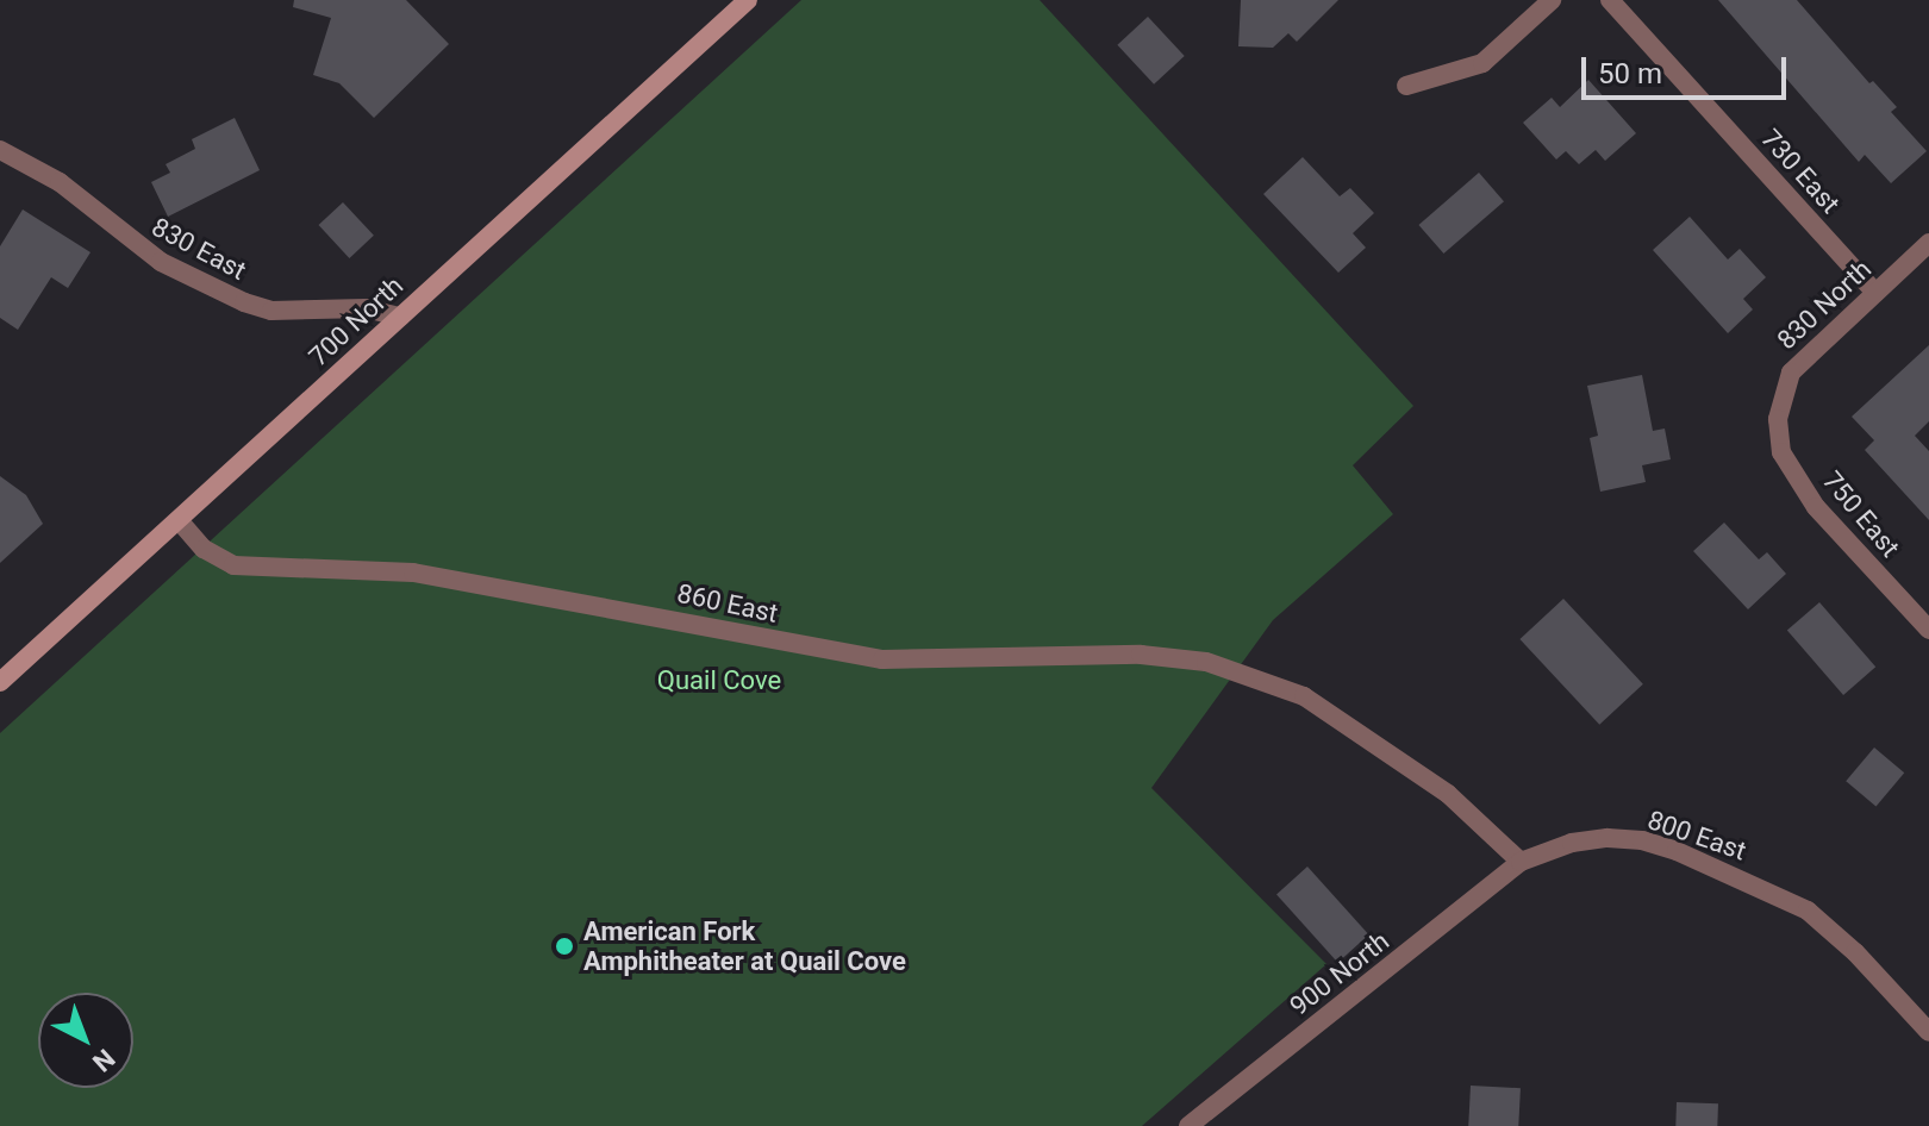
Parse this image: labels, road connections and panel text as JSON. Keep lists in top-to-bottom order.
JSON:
{
  "streets": {
    "street": [
      "730 East",
      "830 East",
      "830 North",
      "700 North",
      "750 East",
      "860 East",
      "800 East",
      "900 North"
    ]
  },
  "crossings": [
    ["730 East", "830 North"],
    ["830 East", "700 North"],
    ["830 North", "750 East"],
    ["700 North", "860 East"],
    ["860 East", "800 East"],
    ["860 East", "900 North"],
    ["800 East", "900 North"]
  ],
  "parks": ["Quail Cove"],
  "places": ["American Fork Amphitheater at Quail Cove"],
  "scale_bar": "50 m",
  "north": "bottom right"
}
